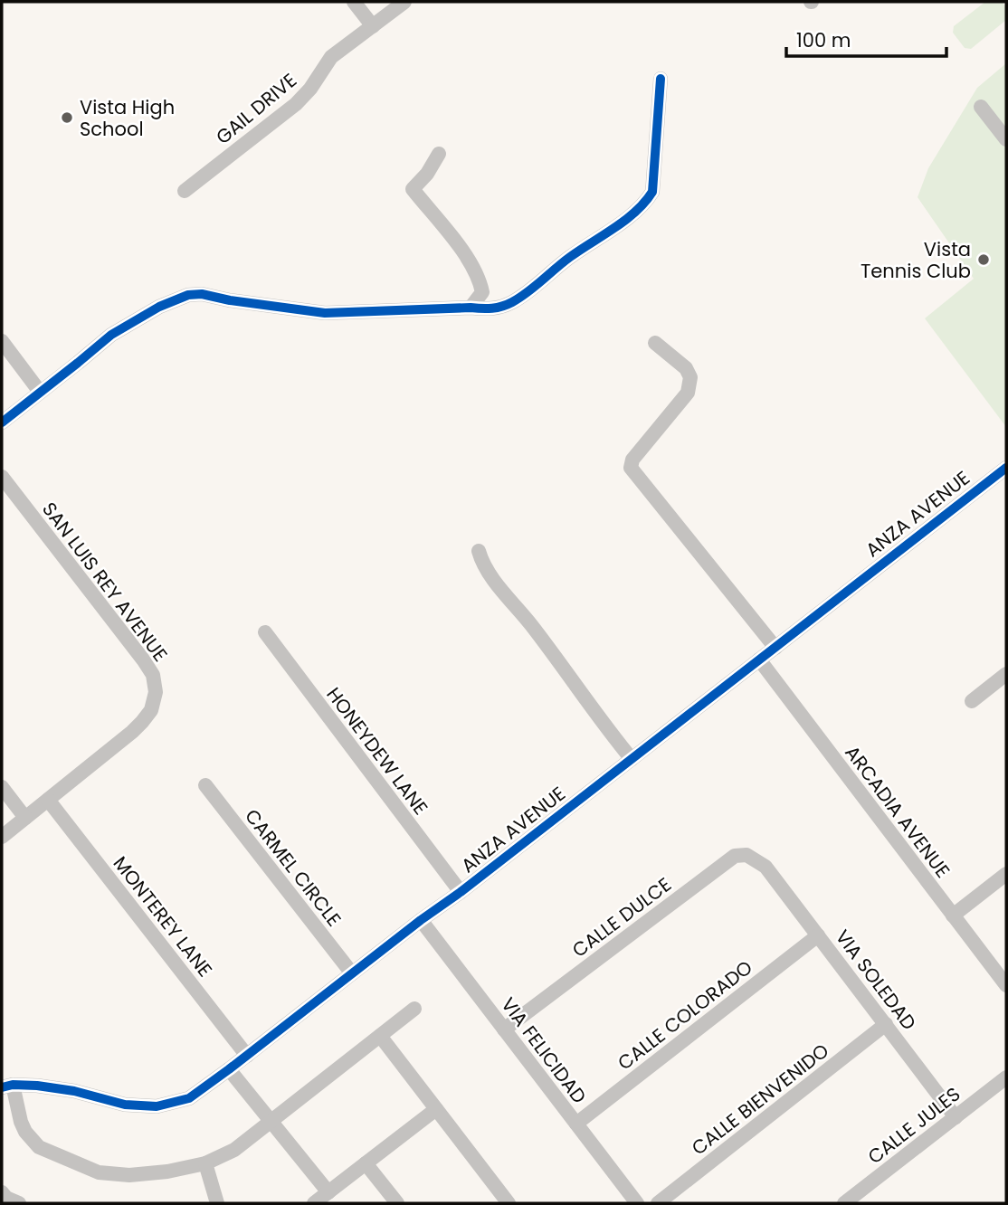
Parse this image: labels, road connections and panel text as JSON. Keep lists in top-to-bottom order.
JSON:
{
  "streets": {
    "street": [
      "GAIL DRIVE",
      "ANZA AVENUE",
      "SAN LUIS REY AVENUE",
      "HONEYDEW LANE",
      "ARCADIA AVENUE",
      "CARMEL CIRCLE",
      "MONTEREY LANE",
      "CALLE DULCE",
      "VIA SOLEDAD",
      "CALLE COLORADO",
      "VIA FELICIDAD",
      "CALLE BIENVENIDO",
      "CALLE JULES"
    ]
  },
  "crossings": [
    ["ANZA AVENUE", "HONEYDEW LANE"],
    ["ANZA AVENUE", "ARCADIA AVENUE"],
    ["ANZA AVENUE", "CARMEL CIRCLE"],
    ["ANZA AVENUE", "MONTEREY LANE"],
    ["ANZA AVENUE", "VIA FELICIDAD"],
    ["SAN LUIS REY AVENUE", "MONTEREY LANE"],
    ["CALLE DULCE", "VIA SOLEDAD"],
    ["CALLE DULCE", "VIA FELICIDAD"],
    ["VIA SOLEDAD", "CALLE COLORADO"],
    ["VIA SOLEDAD", "CALLE BIENVENIDO"],
    ["VIA SOLEDAD", "CALLE JULES"],
    ["CALLE COLORADO", "VIA FELICIDAD"]
  ],
  "places": ["Vista High School", "Vista Tennis Club"],
  "scale_bar": "100 m"
}
